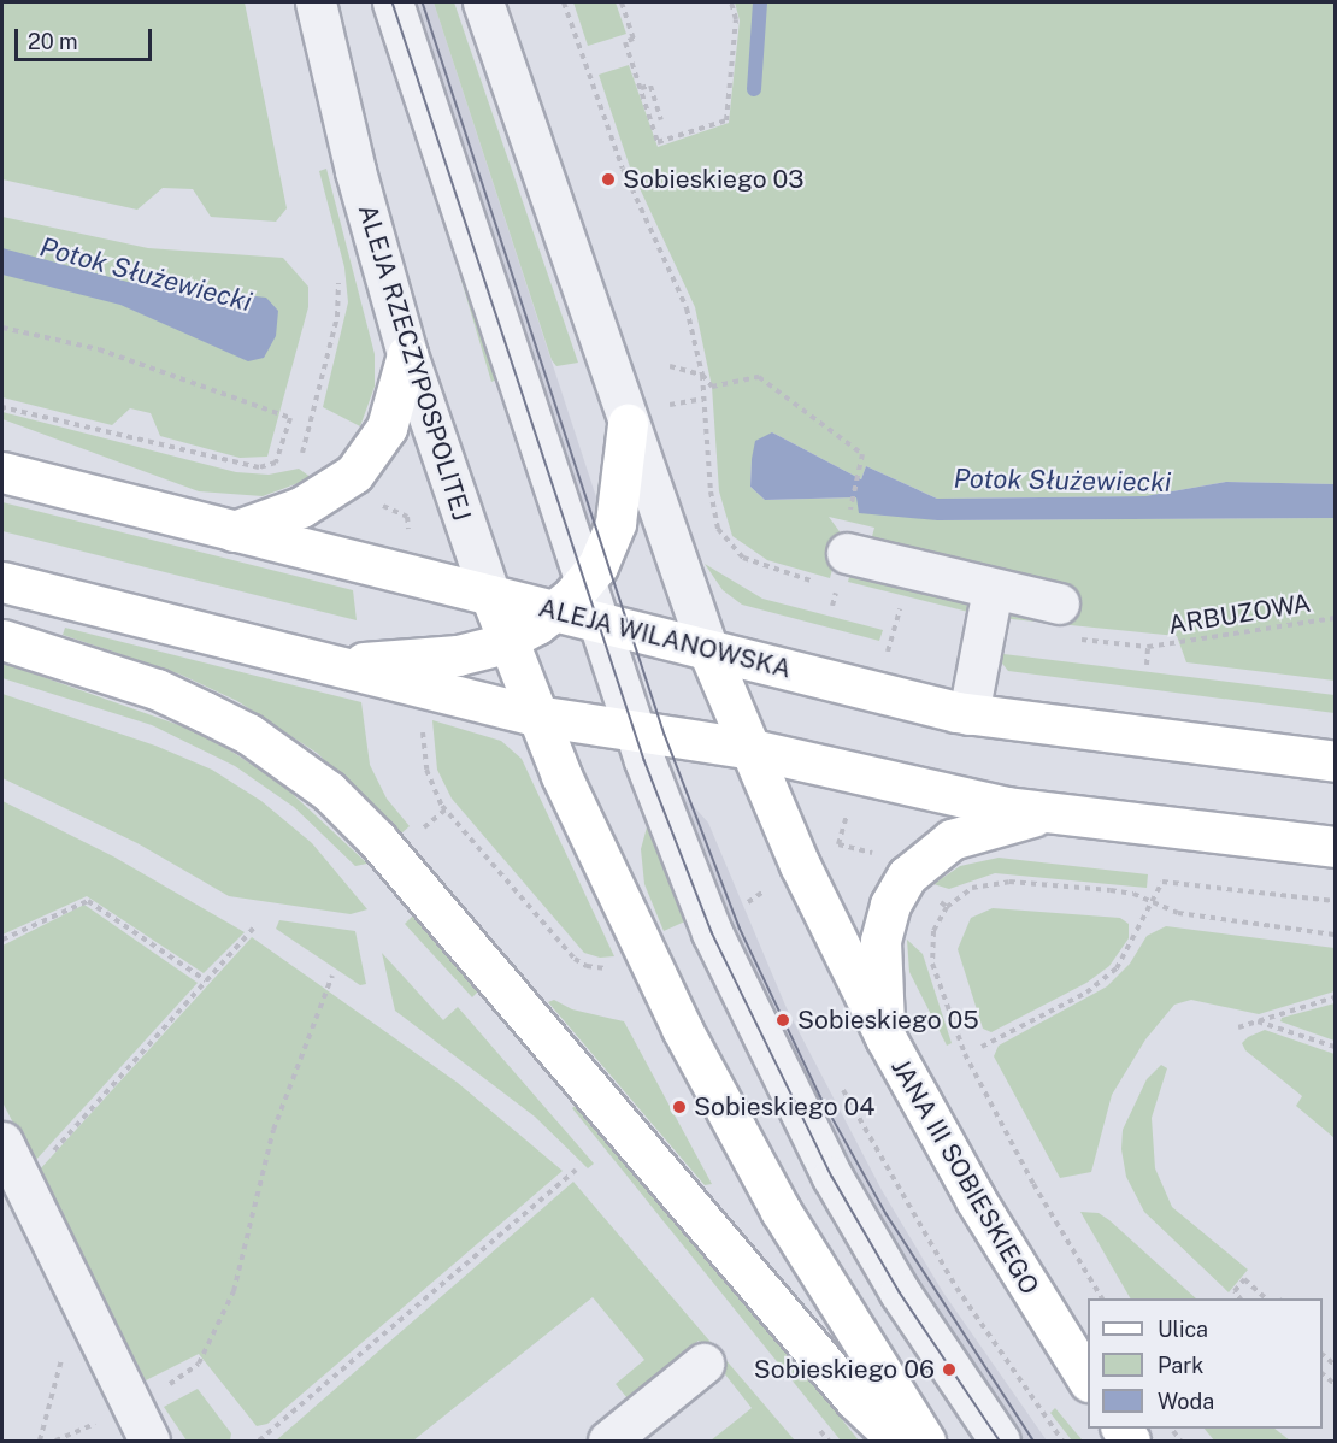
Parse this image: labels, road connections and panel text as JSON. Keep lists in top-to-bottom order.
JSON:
{
  "streets": {
    "main road": ["ALEJA RZECZYPOSPOLITEJ", "ALEJA WILANOWSKA", "JANA III SOBIESKIEGO"],
    "path": ["ARBUZOWA"]
  },
  "crossings": [
    ["ALEJA RZECZYPOSPOLITEJ", "ALEJA WILANOWSKA"],
    ["ALEJA WILANOWSKA", "JANA III SOBIESKIEGO"]
  ],
  "water": ["Potok Służewiecki"],
  "places": [
    "Sobieskiego 03",
    "Sobieskiego 05",
    "Sobieskiego 04",
    "Sobieskiego 06"
  ],
  "legend": ["Ulica", "Park", "Woda"],
  "scale_bar": "20 m"
}
